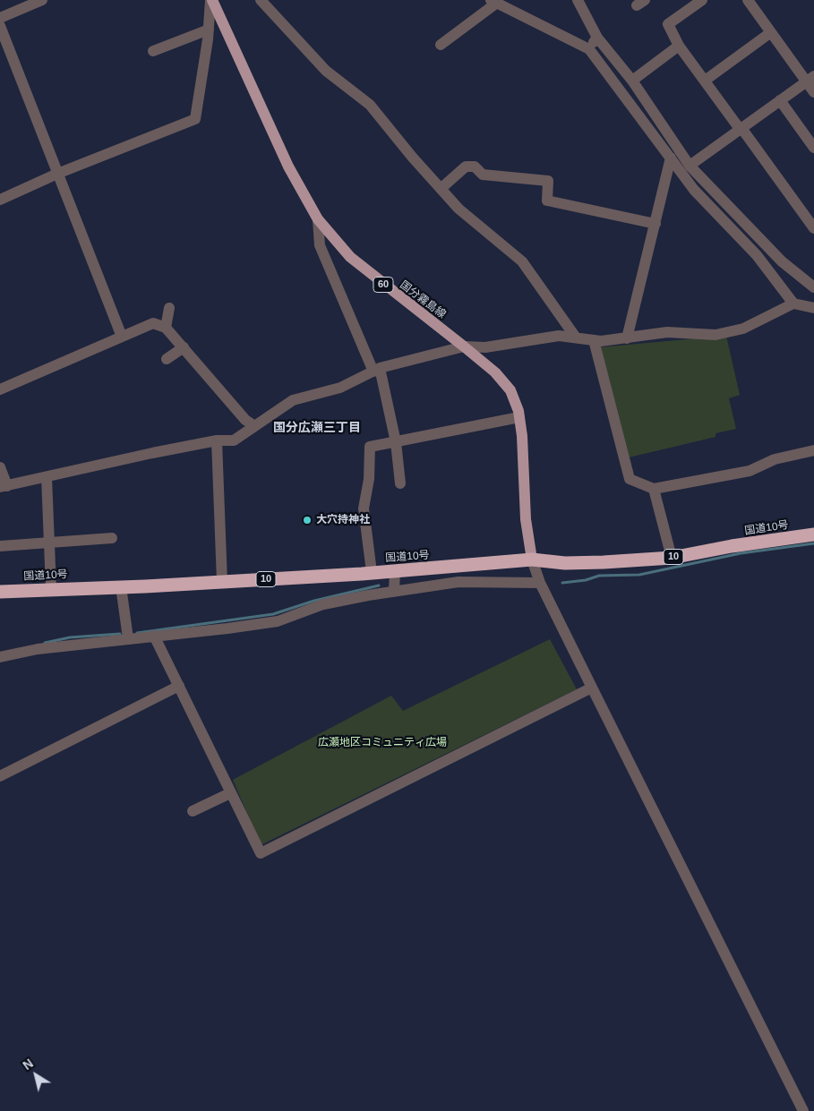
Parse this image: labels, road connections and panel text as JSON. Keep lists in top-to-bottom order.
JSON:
{
  "streets": {
    "highway": ["国道10号", "10"],
    "main road": ["60", "国分霧島線"]
  },
  "crossings": [
    ["国分霧島線", "国道10号"]
  ],
  "districts": ["国分広瀬三丁目"],
  "parks": ["広瀬地区コミュニティ広場"],
  "places": ["大穴持神社"],
  "north": "top left"
}
